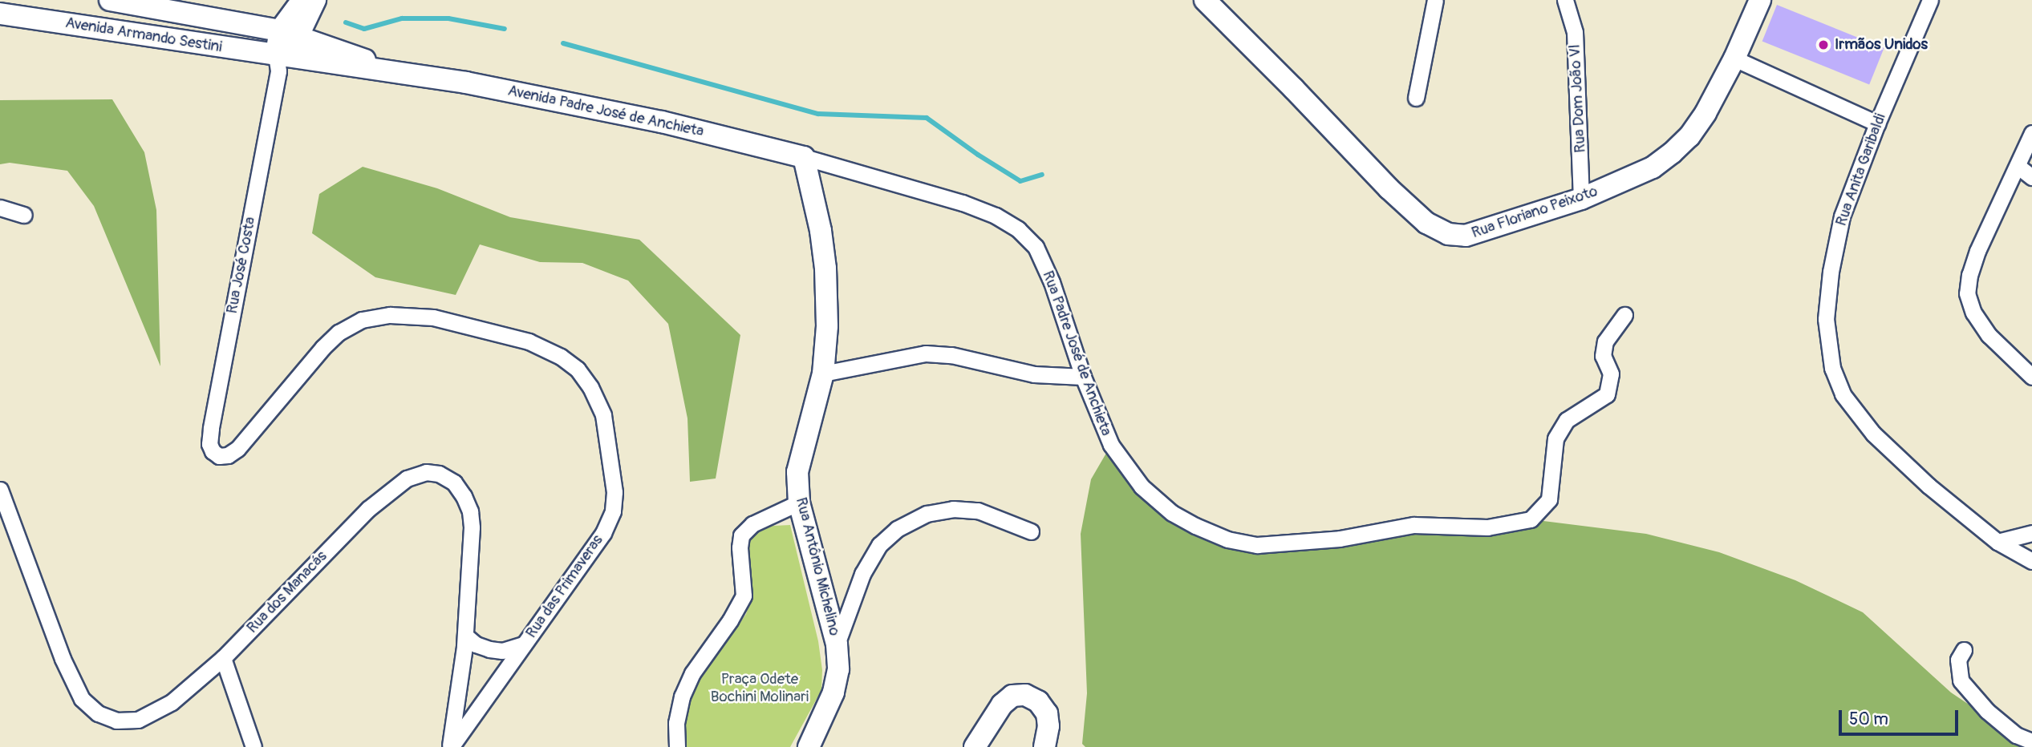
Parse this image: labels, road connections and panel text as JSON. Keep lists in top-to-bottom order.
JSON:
{
  "streets": {
    "street": [
      "Avenida Armando Sestini",
      "Rua Dom João Vl",
      "Avenida Padre José de Anchieta",
      "Rua Anita Garibaldi",
      "Rua Floriano Peixoto",
      "Rua José Costa",
      "Rua Padre José de Anchieta",
      "Rua Antônio Michelino",
      "Rua das Primaveras",
      "Rua dos Manacás"
    ]
  },
  "crossings": [
    ["Avenida Armando Sestini", "Avenida Padre José de Anchieta"],
    ["Avenida Armando Sestini", "Rua José Costa"],
    ["Rua Dom João Vl", "Rua Floriano Peixoto"],
    ["Avenida Padre José de Anchieta", "Rua Padre José de Anchieta"],
    ["Avenida Padre José de Anchieta", "Rua Antônio Michelino"],
    ["Rua José Costa", "Rua das Primaveras"],
    ["Rua Padre José de Anchieta", "Rua Antônio Michelino"],
    ["Rua das Primaveras", "Rua dos Manacás"]
  ],
  "parks": ["Praça Odete Bochini Molinari"],
  "places": ["Irmãos Unidos"],
  "scale_bar": "50 m"
}
